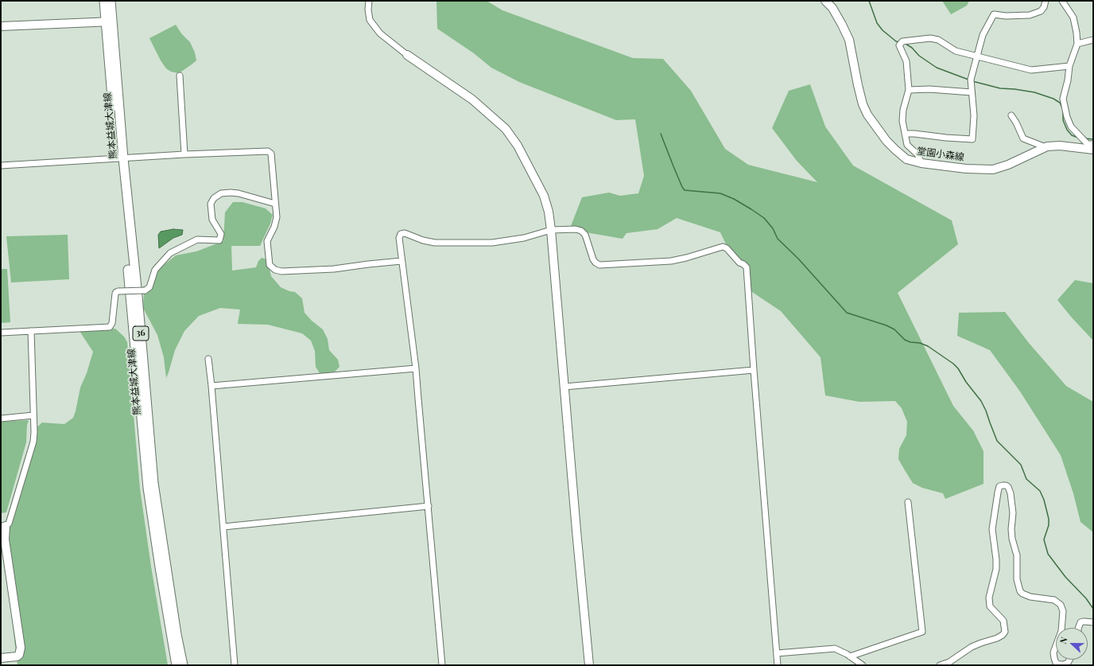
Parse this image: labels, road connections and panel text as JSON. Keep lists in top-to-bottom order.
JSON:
{
  "streets": {
    "main road": ["熊本益城大津線", "36"],
    "street": ["堂園小森線"]
  },
  "north": "left"
}
